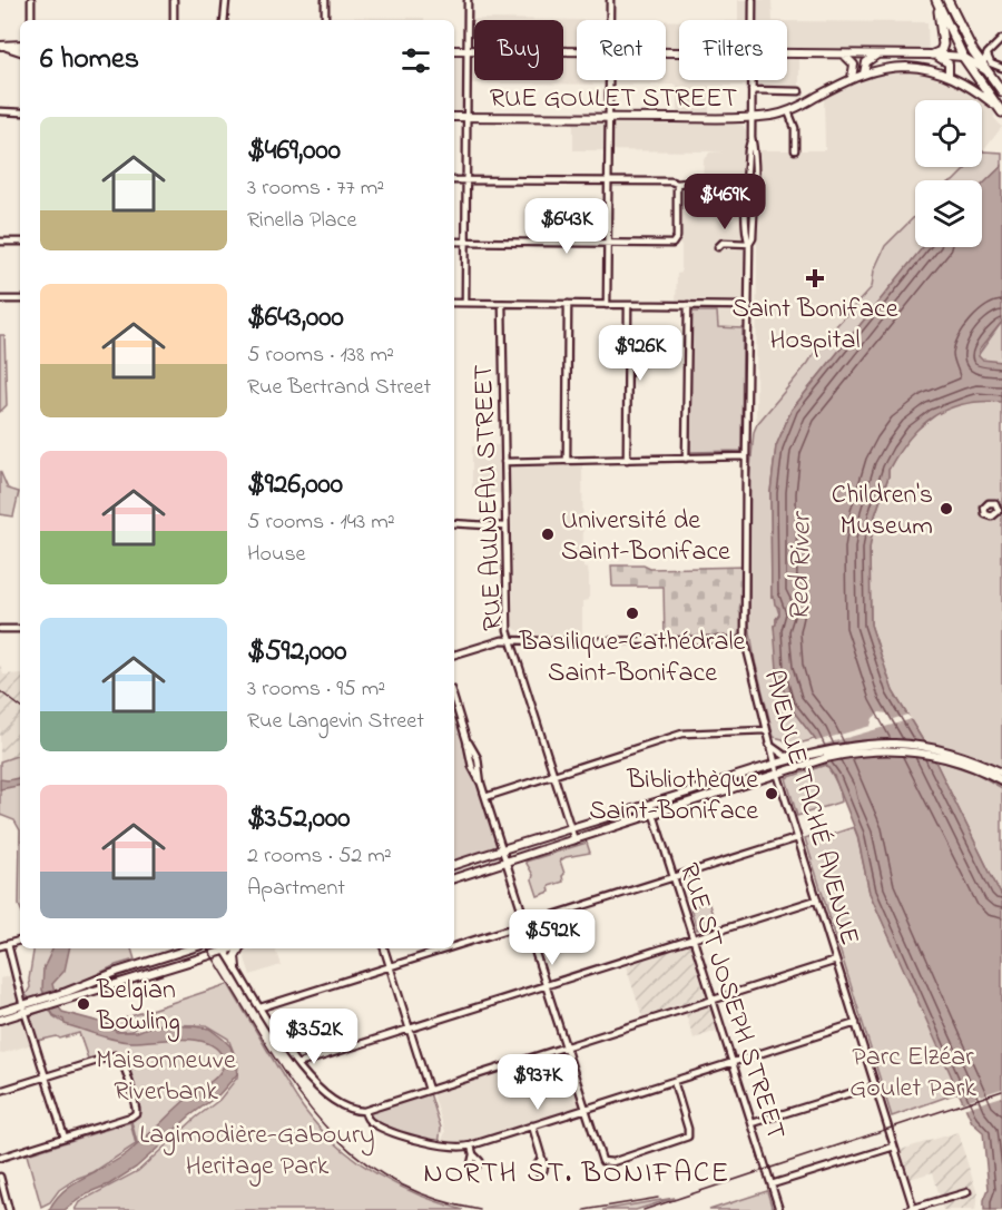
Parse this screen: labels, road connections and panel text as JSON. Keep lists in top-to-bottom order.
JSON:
{
  "streets": {
    "main road": ["RUE GOULET STREET"],
    "street": ["RUE AULNEAU STREET", "AVENUE TACHÉ AVENUE", "RUE ST JOSEPH STREET"]
  },
  "crossings": [
    ["RUE GOULET STREET", "AVENUE TACHÉ AVENUE"]
  ],
  "districts": ["NORTH ST. BONIFACE"],
  "water": ["Red River"],
  "parks": ["Parc Elzéar Goulet Park", "Maisonneuve Riverbank", "Lagimodière-Gaboury Heritage Park"],
  "places": {
    "health": ["Saint Boniface Hospital"],
    "other": [
      "Children's Museum",
      "Université de Saint-Boniface",
      "Basilique-Cathédrale Saint-Boniface",
      "Bibliothèque Saint-Boniface",
      "Belgian Bowling"
    ]
  },
  "page": {
    "chip": ["Buy", "Rent", "Filters"],
    "heading": "6 homes",
    "list": [
      {
        "name": "$469,000",
        "note": "3 rooms · 77 m² · Rinella Place"
      },
      {
        "name": "$643,000",
        "note": "5 rooms · 138 m² · Rue Bertrand Street"
      },
      {
        "name": "$926,000",
        "note": "5 rooms · 143 m² · House"
      },
      {
        "name": "$592,000",
        "note": "3 rooms · 95 m² · Rue Langevin Street"
      },
      {
        "name": "$352,000",
        "note": "2 rooms · 52 m² · Apartment"
      }
    ],
    "price": [
      "$469K",
      "$643K",
      "$926K",
      "$592K",
      "$352K",
      "$937K"
    ]
  }
}
